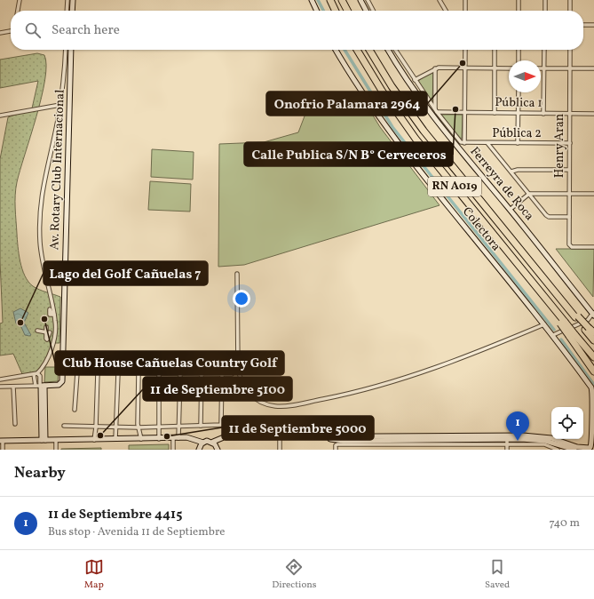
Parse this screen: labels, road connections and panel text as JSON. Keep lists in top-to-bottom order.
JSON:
{
  "streets": {
    "highway": ["RN A019"],
    "main road": ["Av. Rotary Club Internacional", "Ferreyra de Roca", "Colectora"],
    "street": ["Pública 1", "Pública 2", "Henry Aran"]
  },
  "crossings": [
    ["Pública 1", "Henry Aran"],
    ["Pública 2", "Henry Aran"]
  ],
  "places": [
    "Onofrio Palamara 2964",
    "Calle Publica S/N B° Cerveceros",
    "Club House Cañuelas Country Golf",
    "Lago del Golf Cañuelas 7",
    "11 de Septiembre 5100",
    "11 de Septiembre 5000"
  ],
  "north": "right",
  "page": {
    "search": "Search here",
    "pins": "1",
    "heading": "Nearby",
    "list": [
      {
        "mark": "1",
        "name": "11 de Septiembre 4415",
        "note": "Bus stop · Avenida 11 de Septiembre",
        "value": "740 m"
      }
    ],
    "nav": ["Map", "Directions", "Saved"]
  }
}
